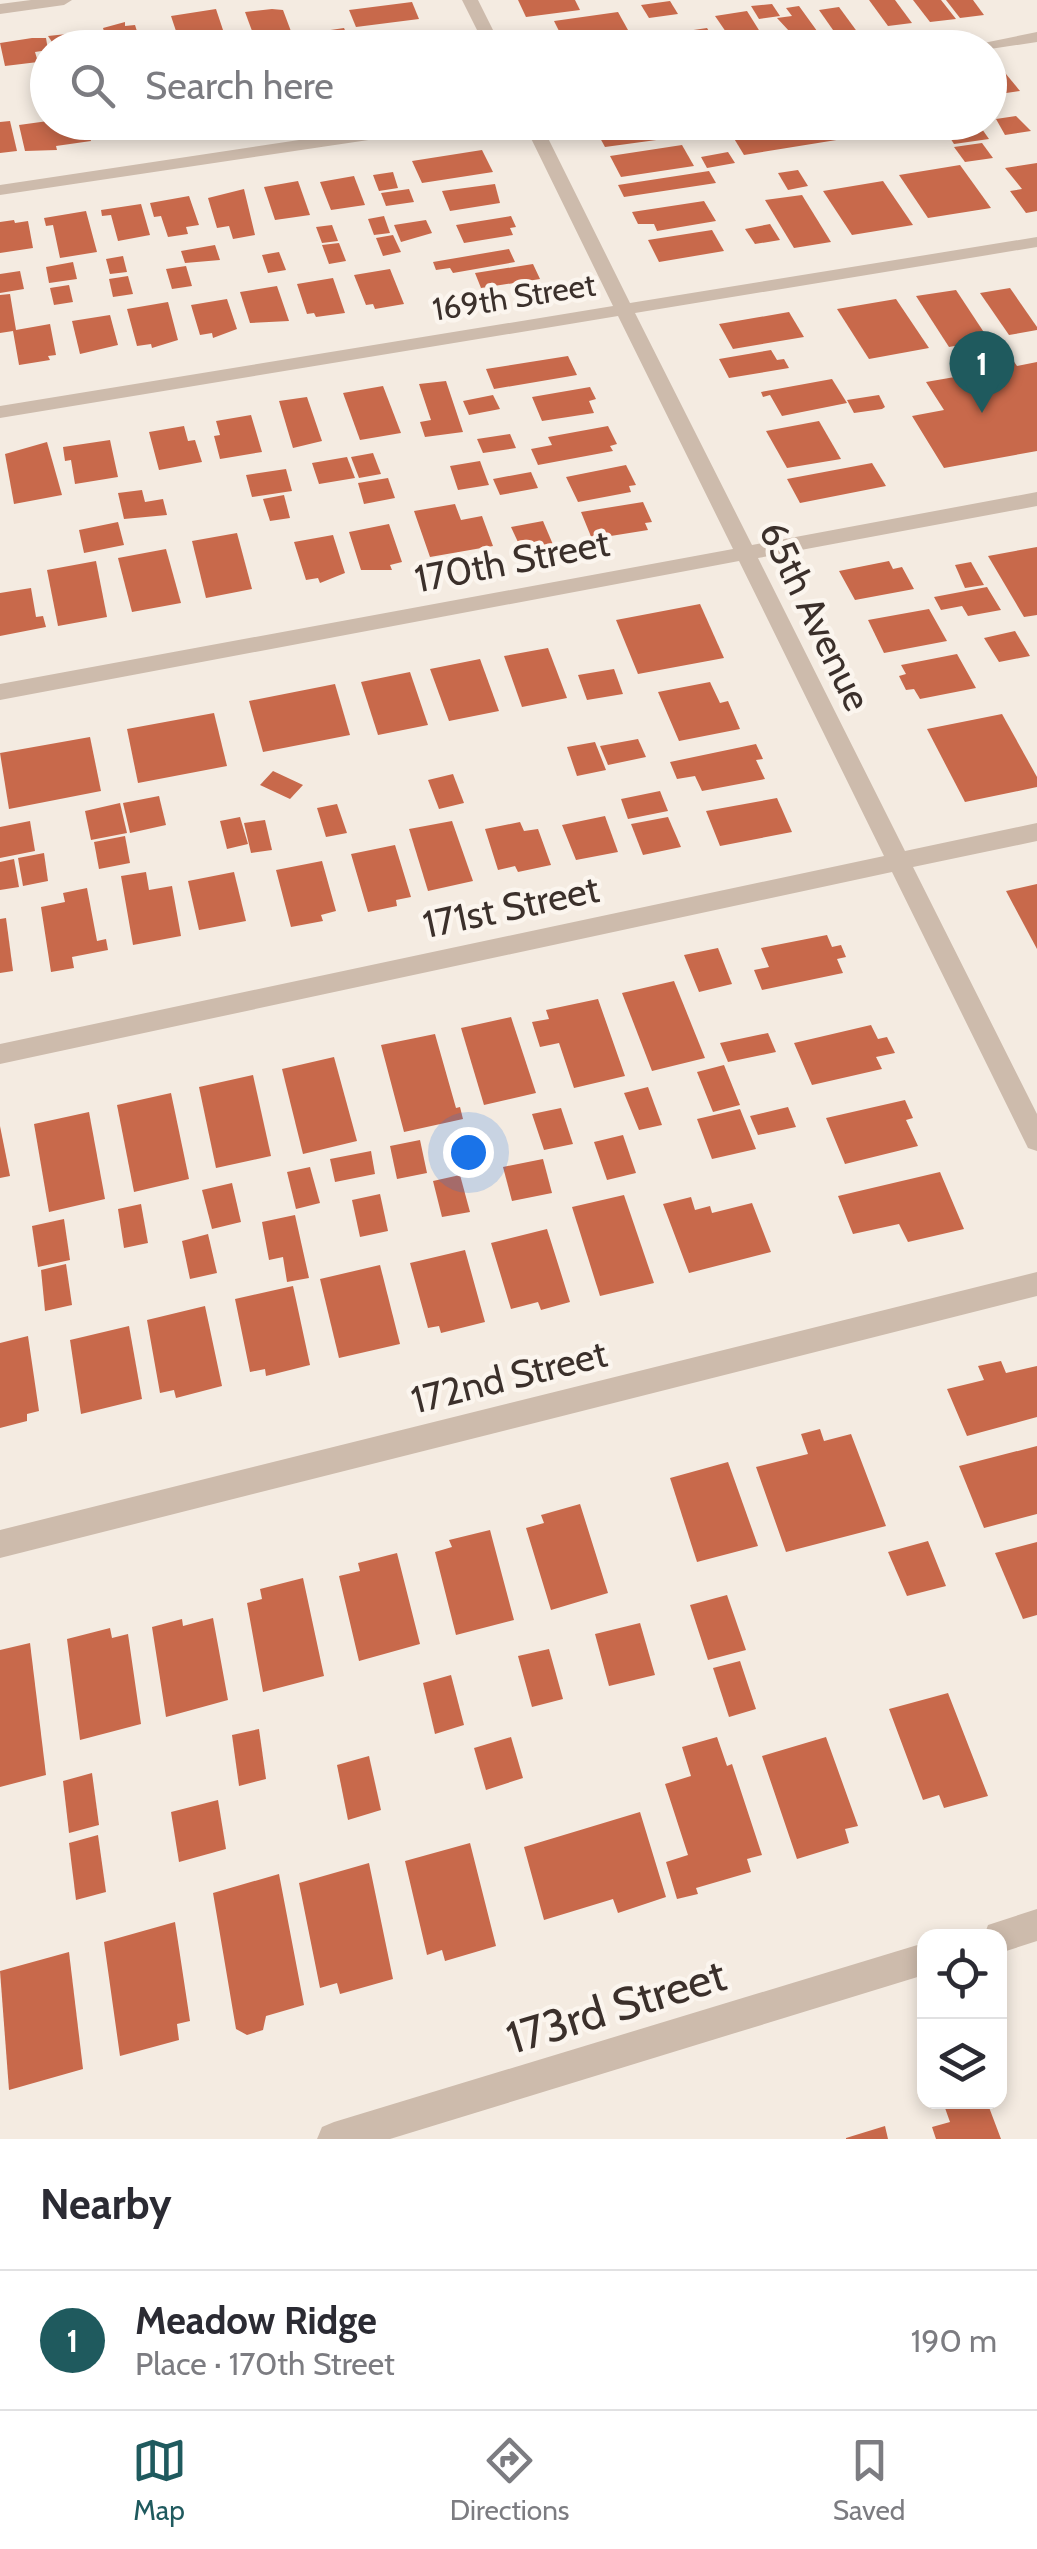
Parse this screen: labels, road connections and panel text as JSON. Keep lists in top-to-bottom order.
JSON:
{
  "streets": {
    "street": [
      "169th Street",
      "170th Street",
      "65th Avenue",
      "171st Street",
      "172nd Street",
      "173rd Street"
    ]
  },
  "crossings": [
    ["169th Street", "65th Avenue"],
    ["170th Street", "65th Avenue"],
    ["65th Avenue", "171st Street"]
  ],
  "page": {
    "search": "Search here",
    "pins": "1",
    "heading": "Nearby",
    "list": [
      {
        "mark": "1",
        "name": "Meadow Ridge",
        "note": "Place · 170th Street",
        "value": "190 m"
      }
    ],
    "nav": ["Map", "Directions", "Saved"]
  }
}
